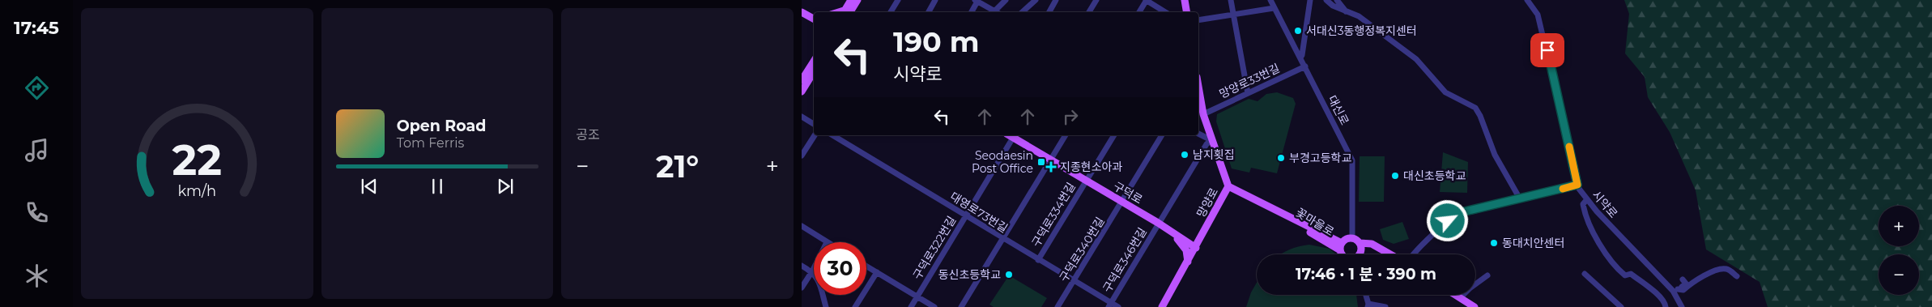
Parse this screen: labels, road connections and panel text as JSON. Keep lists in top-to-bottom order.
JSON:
{
  "streets": {
    "main road": ["구덕로", "망양로", "꽃마을로"],
    "street": [
      "망양로33번길",
      "대신로",
      "시약로",
      "대영로73번길",
      "구덕로334번길",
      "구덕로322번길",
      "구덕로340번길",
      "구덕로346번길"
    ]
  },
  "crossings": [
    ["망양로33번길", "대신로"],
    ["망양로33번길", "망양로"],
    ["대신로", "꽃마을로"],
    ["구덕로", "망양로"],
    ["구덕로", "구덕로334번길"],
    ["구덕로", "구덕로322번길"],
    ["구덕로", "구덕로340번길"],
    ["구덕로", "구덕로346번길"],
    ["망양로", "꽃마을로"],
    ["망양로", "구덕로346번길"],
    ["대영로73번길", "구덕로334번길"],
    ["대영로73번길", "구덕로322번길"],
    ["대영로73번길", "구덕로340번길"],
    ["대영로73번길", "구덕로346번길"]
  ],
  "places": {
    "other": [
      "서대신3동행정복지센터",
      "남지횟집",
      "부경고등학교",
      "대신초등학교",
      "동대치안센터",
      "동신초등학교"
    ],
    "transit": ["Seodaesin Post Office"],
    "health": ["지종현소아과"]
  },
  "page": {
    "tabs": "17:45",
    "tile": "공조",
    "turn": ["190 m", "시약로"],
    "song": ["Open Road", "Tom Ferris"],
    "heat": ["−", "21°", "+"],
    "map_buttons": ["+", "−"],
    "limit": "30",
    "trip": "17:46 · 1 분 · 390 m",
    "gauge": ["22", "km/h"]
  }
}
